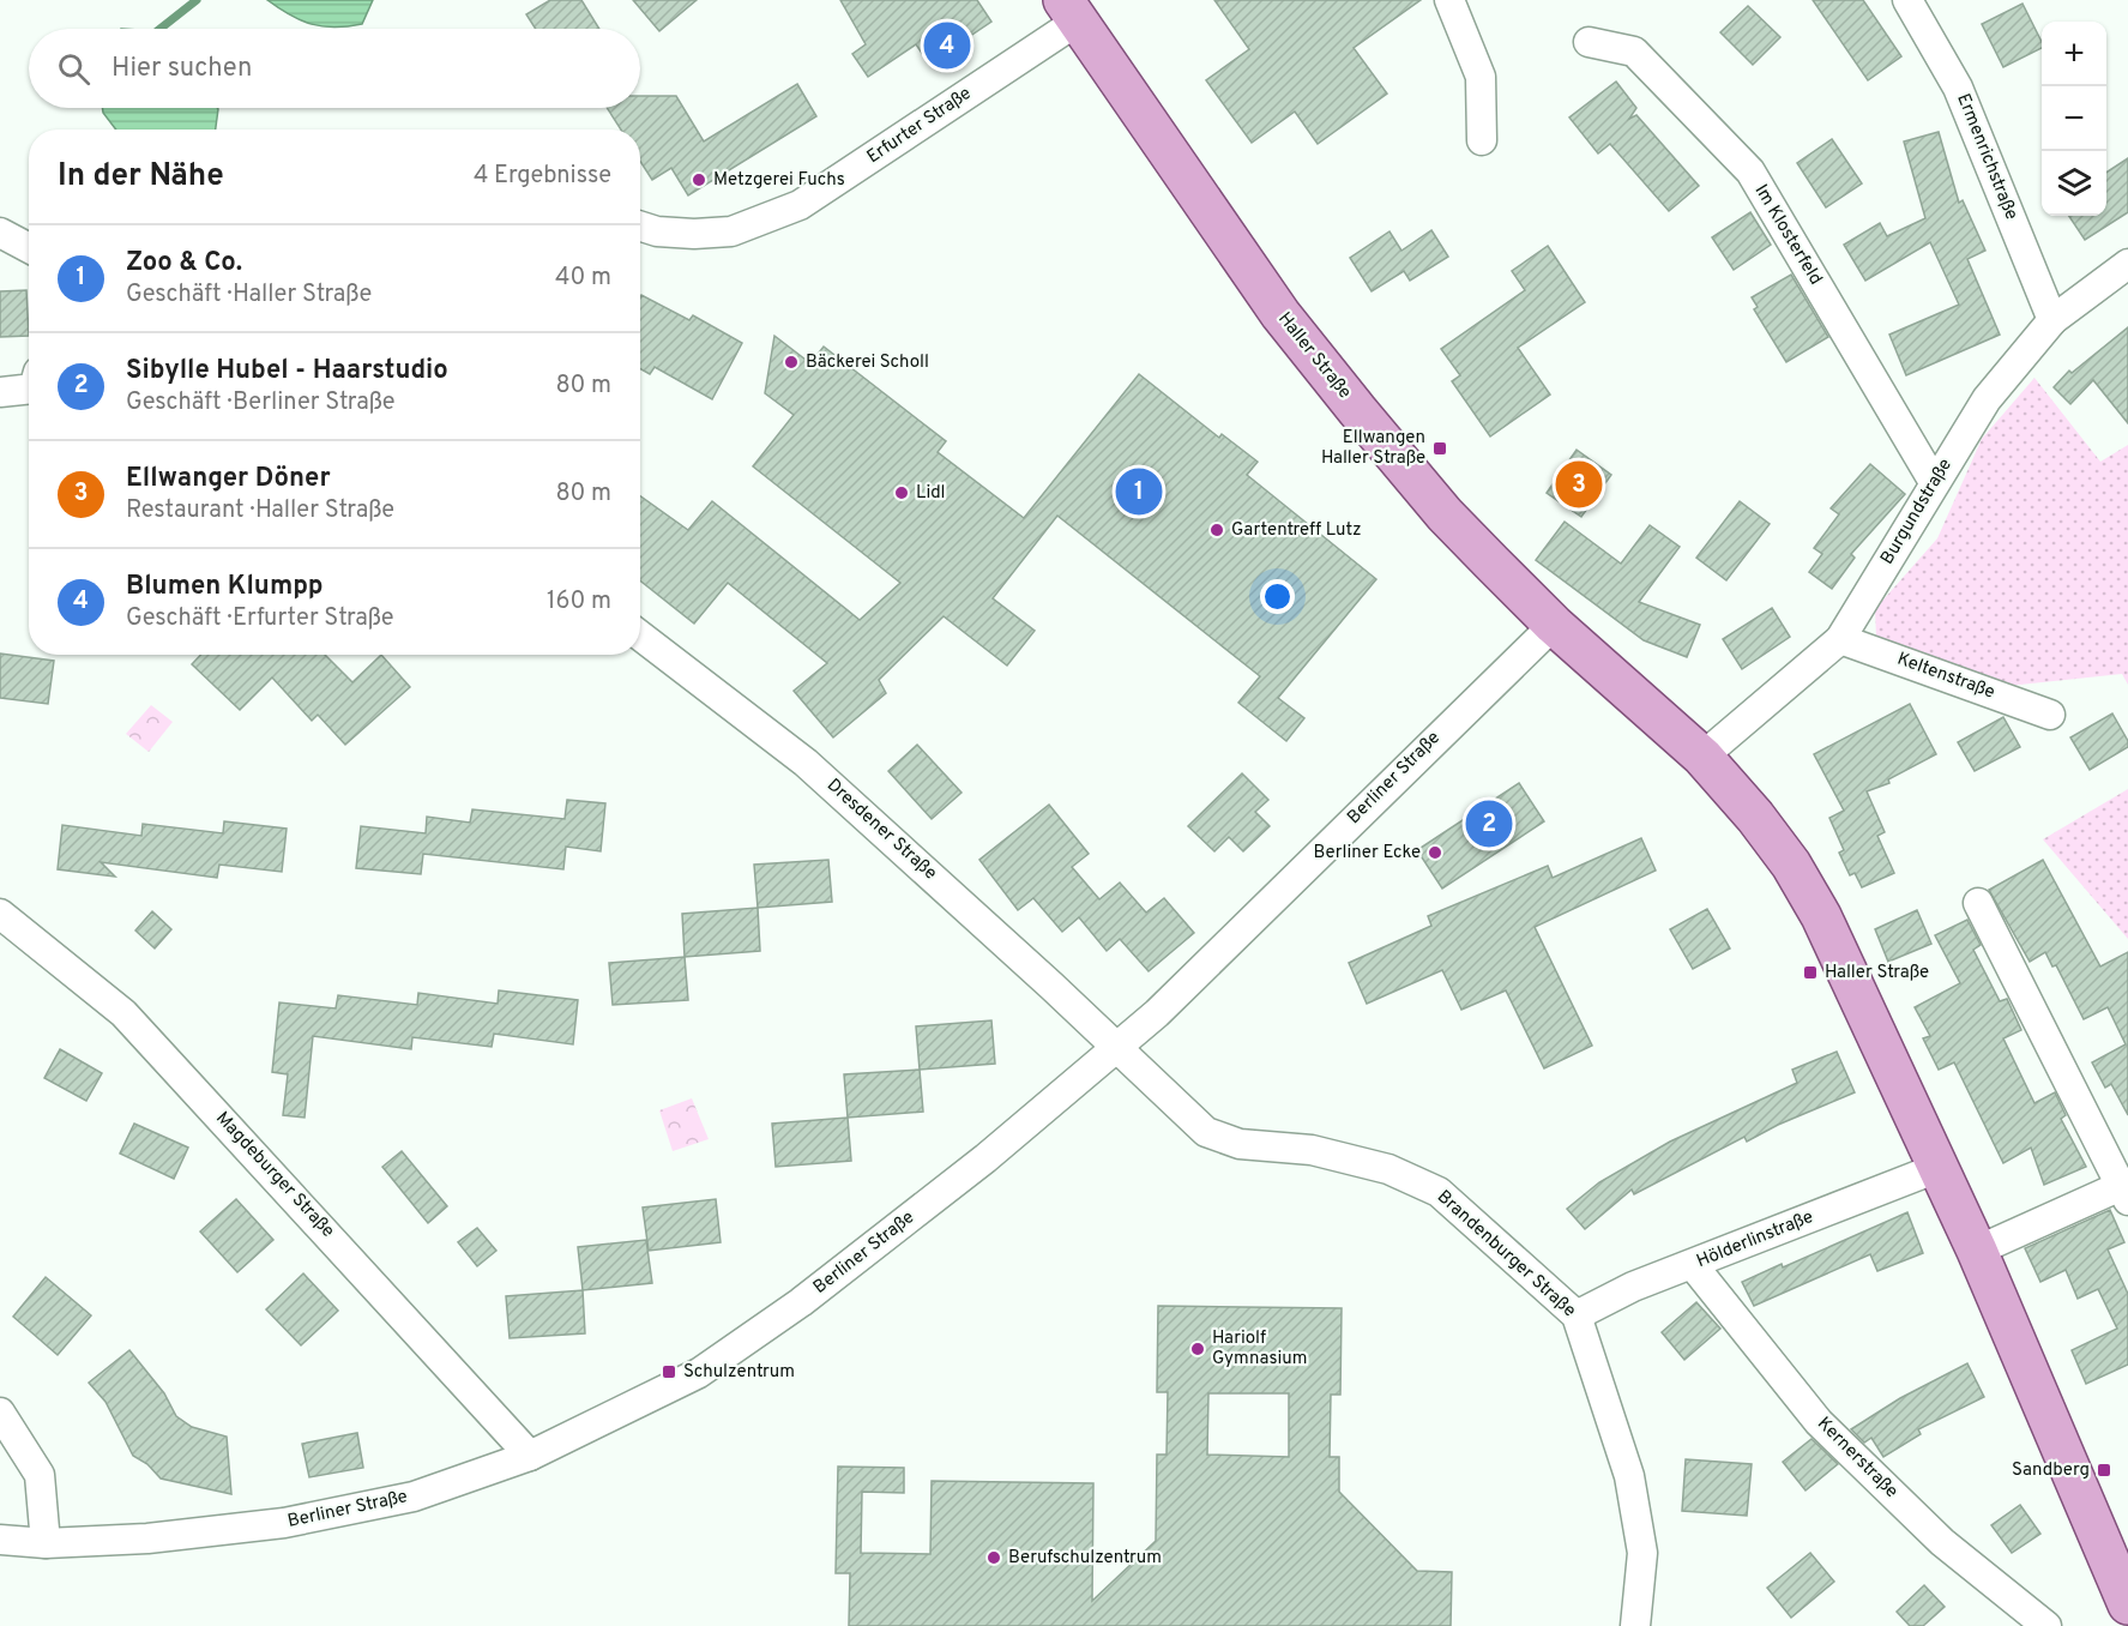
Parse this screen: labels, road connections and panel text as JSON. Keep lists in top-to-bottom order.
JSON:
{
  "streets": {
    "main road": ["Haller Straße"],
    "street": [
      "Erfurter Straße",
      "Ermenrichstraße",
      "Im Klosterfeld",
      "Burgundstraße",
      "Keltenstraße",
      "Berliner Straße",
      "Dresdener Straße",
      "Magdeburger Straße",
      "Hölderlinstraße",
      "Brandenburger Straße",
      "Kernerstraße"
    ]
  },
  "crossings": [
    ["Erfurter Straße", "Haller Straße"],
    ["Ermenrichstraße", "Burgundstraße"],
    ["Im Klosterfeld", "Burgundstraße"],
    ["Haller Straße", "Burgundstraße"],
    ["Haller Straße", "Berliner Straße"],
    ["Haller Straße", "Hölderlinstraße"],
    ["Burgundstraße", "Keltenstraße"],
    ["Berliner Straße", "Dresdener Straße"],
    ["Berliner Straße", "Magdeburger Straße"],
    ["Berliner Straße", "Brandenburger Straße"],
    ["Dresdener Straße", "Brandenburger Straße"],
    ["Hölderlinstraße", "Brandenburger Straße"],
    ["Hölderlinstraße", "Kernerstraße"]
  ],
  "places": {
    "other": [
      "Metzgerei Fuchs",
      "Bäckerei Scholl",
      "Lidl",
      "Gartentreff Lutz",
      "Berliner Ecke",
      "Hariolf Gymnasium",
      "Berufschulzentrum"
    ],
    "transit": [
      "Ellwangen Haller Straße",
      "Haller Straße",
      "Schulzentrum",
      "Sandberg"
    ]
  },
  "page": {
    "pins": [
      "4",
      "3",
      "1",
      "2"
    ],
    "map_buttons": ["+", "−"],
    "search": "Hier suchen",
    "heading": ["In der Nähe", "4 Ergebnisse"],
    "list": [
      {
        "mark": "1",
        "name": "Zoo & Co.",
        "note": "Geschäft · Haller Straße",
        "value": "40 m"
      },
      {
        "mark": "2",
        "name": "Sibylle Hubel - Haarstudio",
        "note": "Geschäft · Berliner Straße",
        "value": "80 m"
      },
      {
        "mark": "3",
        "name": "Ellwanger Döner",
        "note": "Restaurant · Haller Straße",
        "value": "80 m"
      },
      {
        "mark": "4",
        "name": "Blumen Klumpp",
        "note": "Geschäft · Erfurter Straße",
        "value": "160 m"
      }
    ]
  }
}
